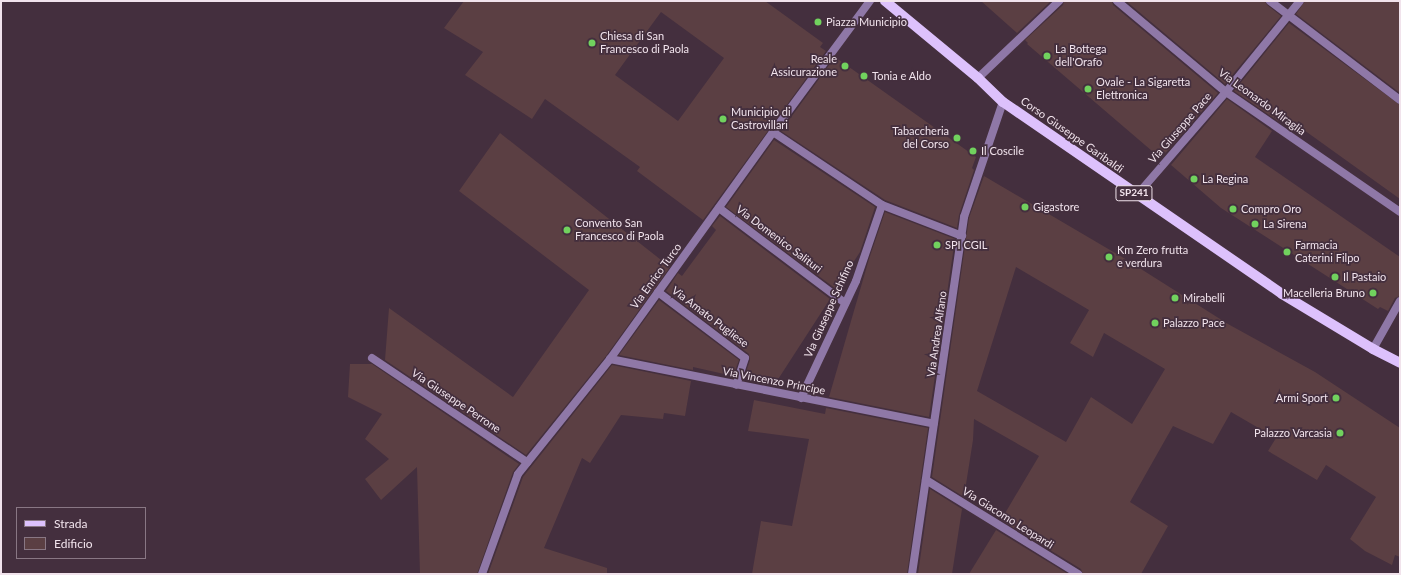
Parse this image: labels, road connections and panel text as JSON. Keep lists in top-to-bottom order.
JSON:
{
  "streets": {
    "main road": ["Corso Giuseppe Garibaldi", "SP241"],
    "street": [
      "Via Leonardo Miraglia",
      "Via Giuseppe Pace",
      "Via Domenico Salituri",
      "Via Enrico Turco",
      "Via Giuseppe Schifino",
      "Via Amato Pugliese",
      "Via Andrea Alfano",
      "Via Vincenzo Principe",
      "Via Giuseppe Perrone",
      "Via Giacomo Leopardi"
    ]
  },
  "crossings": [
    ["Via Leonardo Miraglia", "Via Giuseppe Pace"],
    ["Via Giuseppe Pace", "Corso Giuseppe Garibaldi"],
    ["Corso Giuseppe Garibaldi", "Via Andrea Alfano"],
    ["Via Domenico Salituri", "Via Enrico Turco"],
    ["Via Domenico Salituri", "Via Giuseppe Schifino"],
    ["Via Enrico Turco", "Via Amato Pugliese"],
    ["Via Enrico Turco", "Via Vincenzo Principe"],
    ["Via Enrico Turco", "Via Giuseppe Perrone"],
    ["Via Giuseppe Schifino", "Via Vincenzo Principe"],
    ["Via Amato Pugliese", "Via Vincenzo Principe"],
    ["Via Andrea Alfano", "Via Vincenzo Principe"],
    ["Via Andrea Alfano", "Via Giacomo Leopardi"]
  ],
  "places": [
    "Piazza Municipio",
    "Chiesa di San Francesco di Paola",
    "La Bottega dell'Orafo",
    "Reale Assicurazione",
    "Tonia e Aldo",
    "Ovale - La Sigaretta Elettronica",
    "Municipio di Castrovillari",
    "Tabaccheria del Corso",
    "Il Coscile",
    "La Regina",
    "Gigastore",
    "Compro Oro",
    "La Sirena",
    "Convento San Francesco di Paola",
    "SPI CGIL",
    "Farmacia Caterini Filpo",
    "Km Zero frutta e verdura",
    "Il Pastaio",
    "Macelleria Bruno",
    "Mirabelli",
    "Palazzo Pace",
    "Armi Sport",
    "Palazzo Varcasia"
  ],
  "legend": ["Strada", "Edificio"]
}
